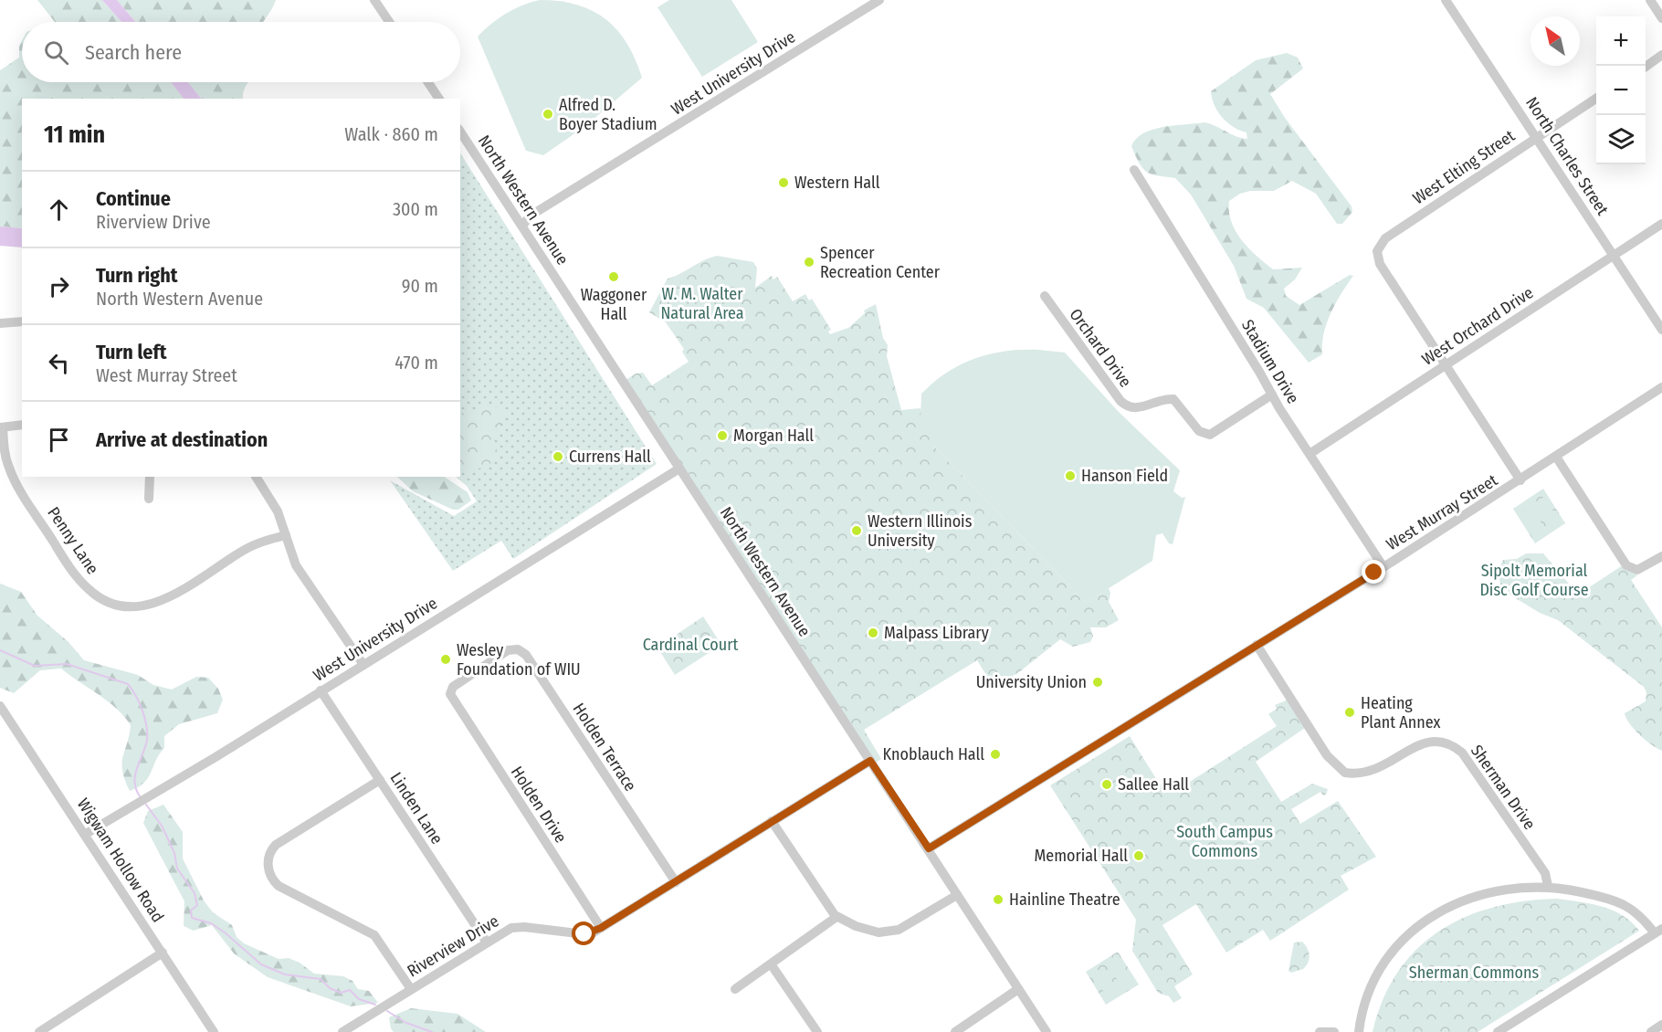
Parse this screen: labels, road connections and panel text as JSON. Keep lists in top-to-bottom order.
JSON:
{
  "streets": {
    "street": [
      "West University Drive",
      "North Charles Street",
      "West Elting Street",
      "North Western Avenue",
      "West Orchard Drive",
      "Orchard Drive",
      "Stadium Drive",
      "West Murray Street",
      "Penny Lane",
      "Holden Terrace",
      "Sherman Drive",
      "Holden Drive",
      "Linden Lane",
      "Wigwam Hollow Road",
      "Riverview Drive"
    ]
  },
  "crossings": [
    ["West University Drive", "North Western Avenue"],
    ["West University Drive", "Linden Lane"],
    ["West University Drive", "Wigwam Hollow Road"],
    ["North Charles Street", "West Elting Street"],
    ["North Charles Street", "West Orchard Drive"],
    ["West Elting Street", "West Orchard Drive"],
    ["North Western Avenue", "West Murray Street"],
    ["North Western Avenue", "Riverview Drive"],
    ["West Orchard Drive", "Stadium Drive"],
    ["Orchard Drive", "Stadium Drive"],
    ["Stadium Drive", "West Murray Street"],
    ["West Murray Street", "Sherman Drive"],
    ["Holden Terrace", "Holden Drive"],
    ["Holden Terrace", "Riverview Drive"],
    ["Holden Drive", "Riverview Drive"],
    ["Linden Lane", "Riverview Drive"]
  ],
  "parks": [
    "W. M. Walter Natural Area",
    "Sipolt Memorial Disc Golf Course",
    "Cardinal Court",
    "South Campus Commons",
    "Sherman Commons"
  ],
  "places": [
    "Alfred D. Boyer Stadium",
    "Western Hall",
    "Spencer Recreation Center",
    "Waggoner Hall",
    "Morgan Hall",
    "Currens Hall",
    "Hanson Field",
    "Western Illinois University",
    "Malpass Library",
    "Wesley Foundation of WIU",
    "University Union",
    "Heating Plant Annex",
    "Knoblauch Hall",
    "Sallee Hall",
    "Memorial Hall",
    "Hainline Theatre"
  ],
  "north": "top left",
  "page": {
    "map_buttons": ["+", "−"],
    "search": "Search here",
    "heading": ["11 min", "Walk · 860 m"],
    "list": [
      ["Continue", "Riverview Drive", "300 m"],
      ["Turn right", "North Western Avenue", "90 m"],
      ["Turn left", "West Murray Street", "470 m"],
      "Arrive at destination"
    ]
  }
}
